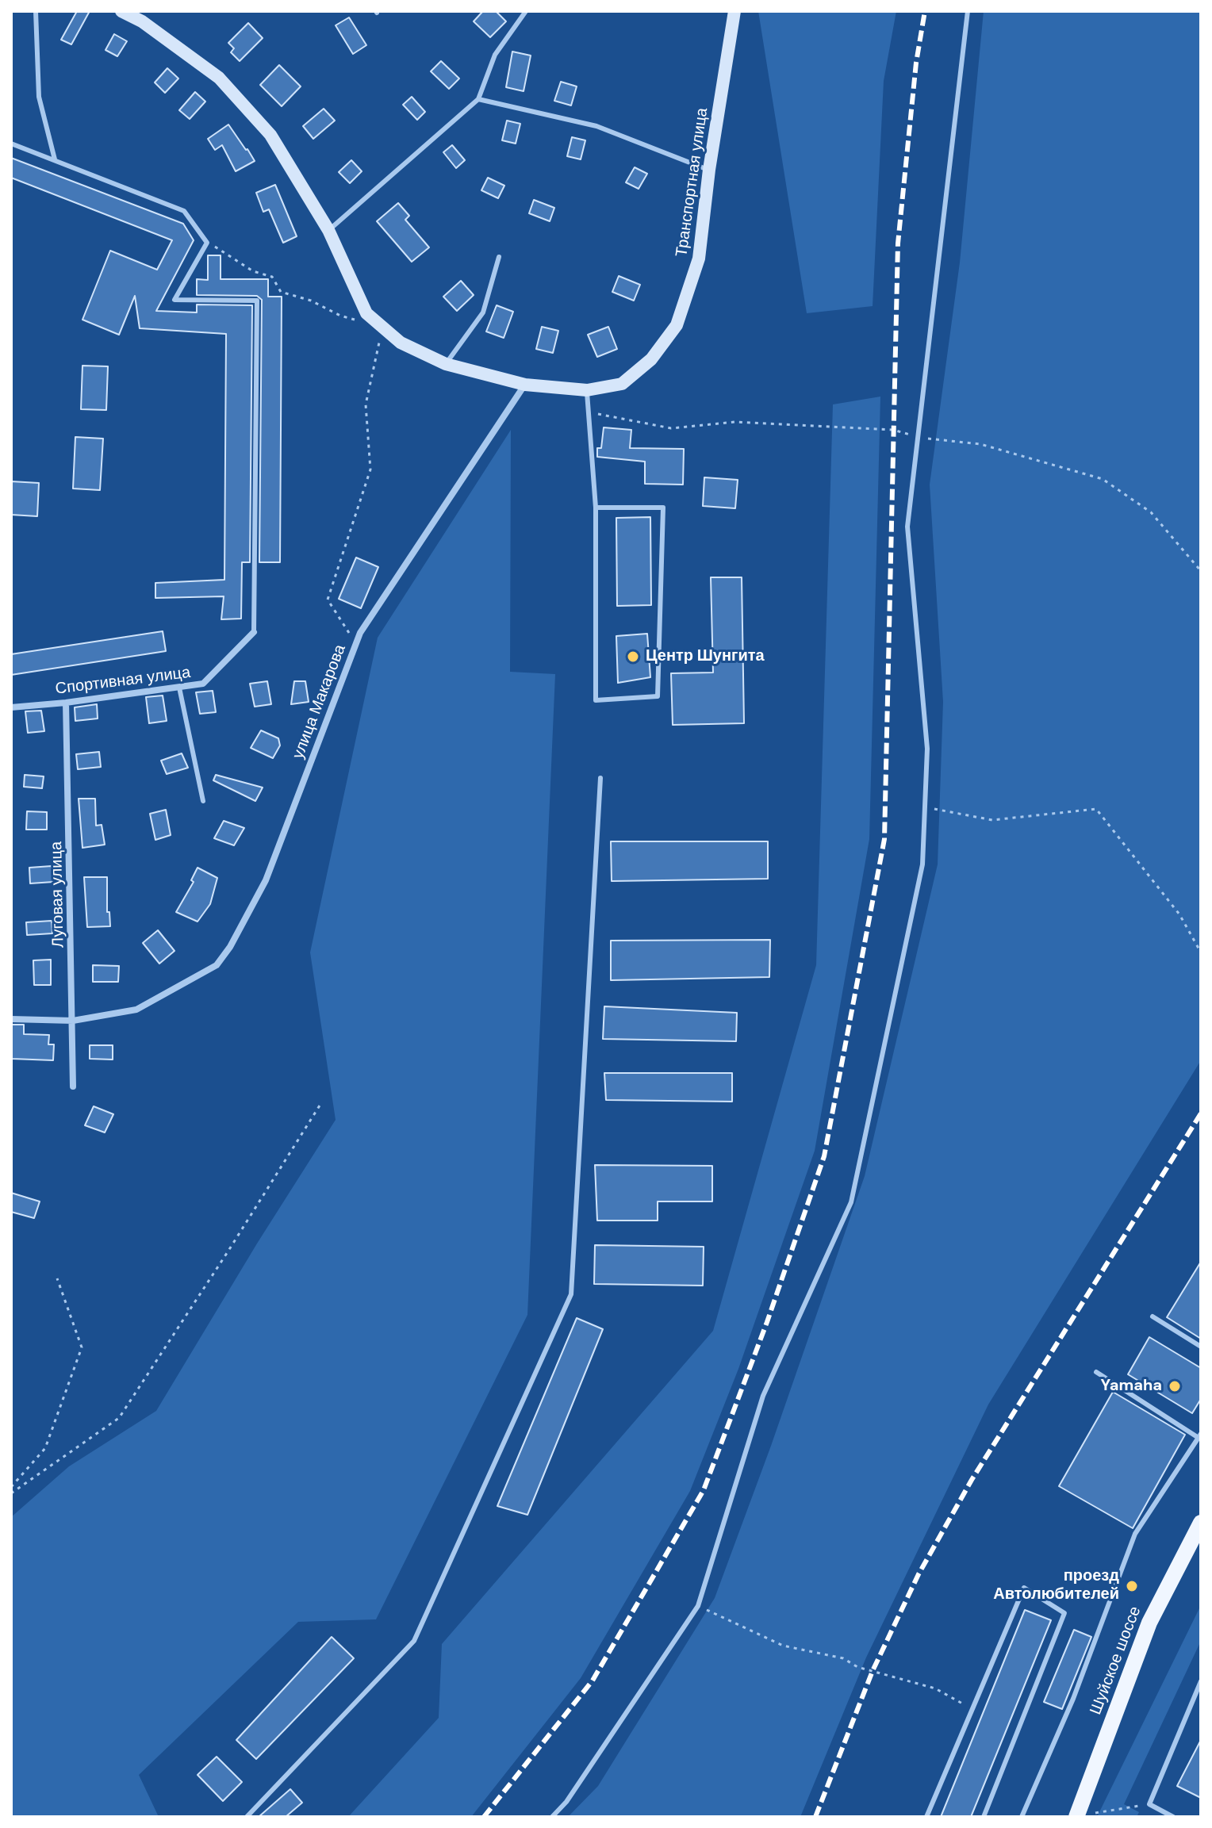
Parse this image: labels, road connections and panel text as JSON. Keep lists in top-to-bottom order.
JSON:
{
  "streets": {
    "main road": ["Транспортная улица", "Шуйское шоссе"],
    "street": ["Спортивная улица", "улица Макарова", "Луговая улица"]
  },
  "crossings": [
    ["Транспортная улица", "улица Макарова"],
    ["Спортивная улица", "Луговая улица"],
    ["улица Макарова", "Луговая улица"]
  ],
  "places": ["Центр Шунгита", "Yamaha", "проезд Автолюбителей"]
}
